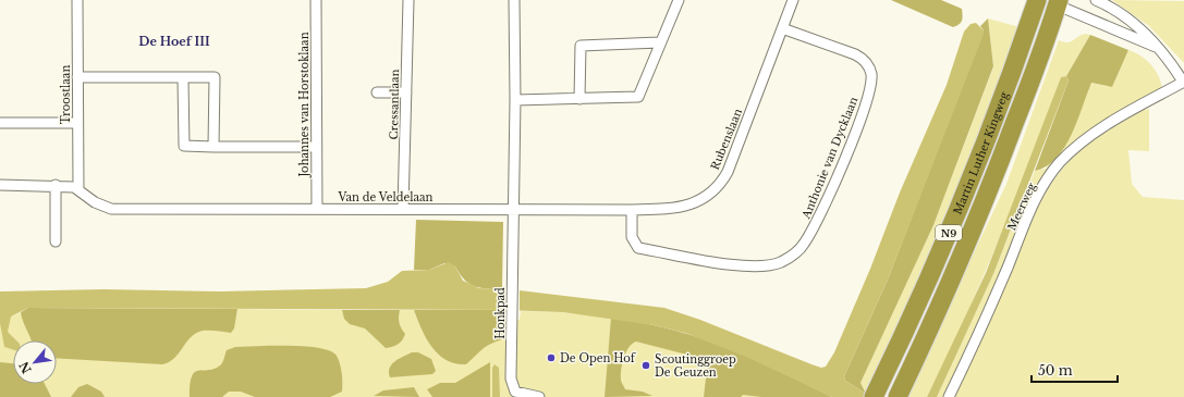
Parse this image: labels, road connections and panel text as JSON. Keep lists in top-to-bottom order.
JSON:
{
  "streets": {
    "highway": ["Martin Luther Kingweg", "N9"],
    "street": [
      "Troostlaan",
      "Johannes van Horstoklaan",
      "Cressantlaan",
      "Rubenslaan",
      "Anthonie van Dycklaan",
      "Van de Veldelaan",
      "Meerweg",
      "Honkpad"
    ]
  },
  "crossings": [
    ["Troostlaan", "Van de Veldelaan"],
    ["Johannes van Horstoklaan", "Van de Veldelaan"],
    ["Cressantlaan", "Van de Veldelaan"],
    ["Rubenslaan", "Anthonie van Dycklaan"],
    ["Rubenslaan", "Van de Veldelaan"],
    ["Rubenslaan", "Honkpad"],
    ["Van de Veldelaan", "Honkpad"]
  ],
  "districts": ["De Hoef III"],
  "places": ["De Open Hof", "Scoutinggroep De Geuzen"],
  "scale_bar": "50 m",
  "north": "bottom left"
}
